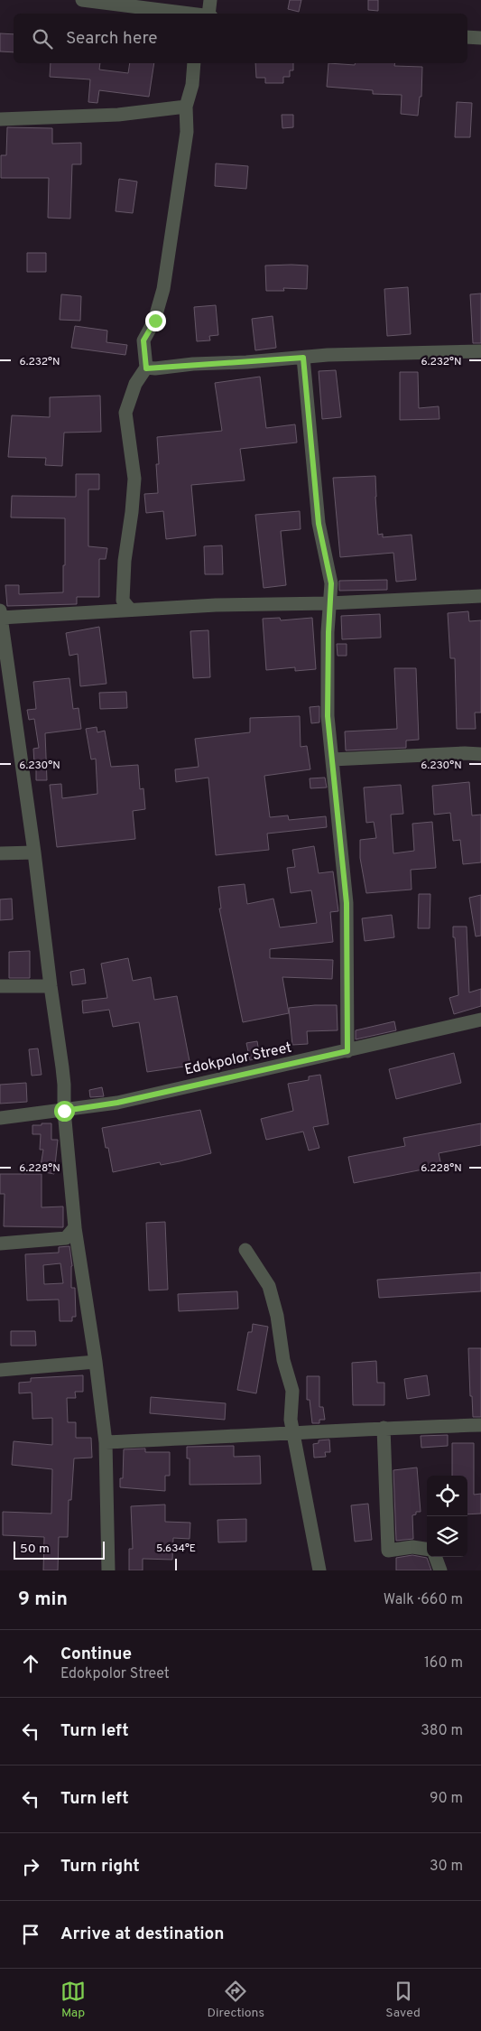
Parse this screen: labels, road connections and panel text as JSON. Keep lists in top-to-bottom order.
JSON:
{
  "streets": {
    "street": ["Edokpolor Street"]
  },
  "scale_bar": "50 m",
  "page": {
    "search": "Search here",
    "scale": "50 m",
    "heading": ["9 min", "Walk · 660 m"],
    "list": [
      ["Continue", "Edokpolor Street", "160 m"],
      ["Turn left", "380 m"],
      ["Turn left", "90 m"],
      ["Turn right", "30 m"],
      "Arrive at destination"
    ],
    "nav": ["Map", "Directions", "Saved"]
  },
  "coordinates": [
    "6.232°N",
    "6.230°N",
    "6.228°N",
    "5.634°E"
  ]
}
